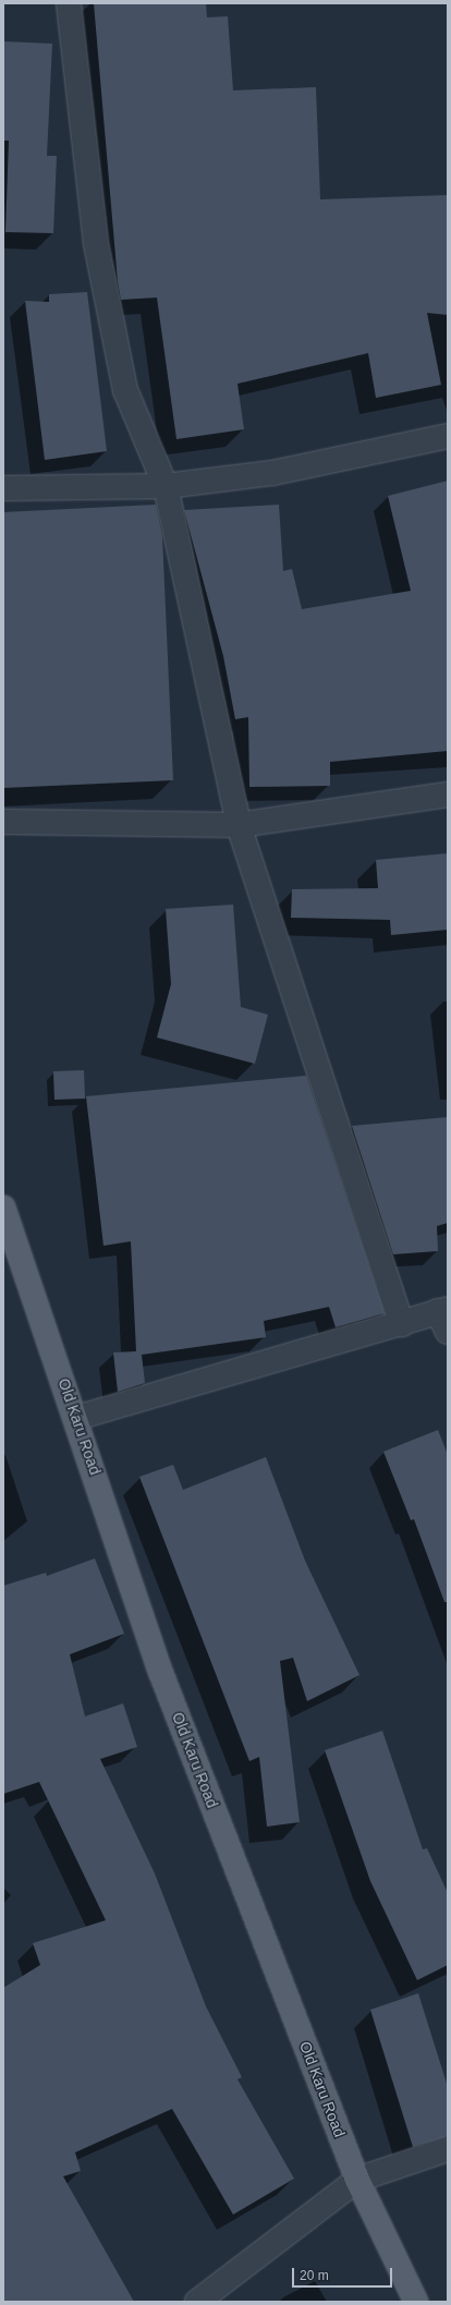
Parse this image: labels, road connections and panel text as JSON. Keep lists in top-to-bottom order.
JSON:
{
  "streets": {
    "main road": ["Old Karu Road"]
  },
  "scale_bar": "20 m"
}
